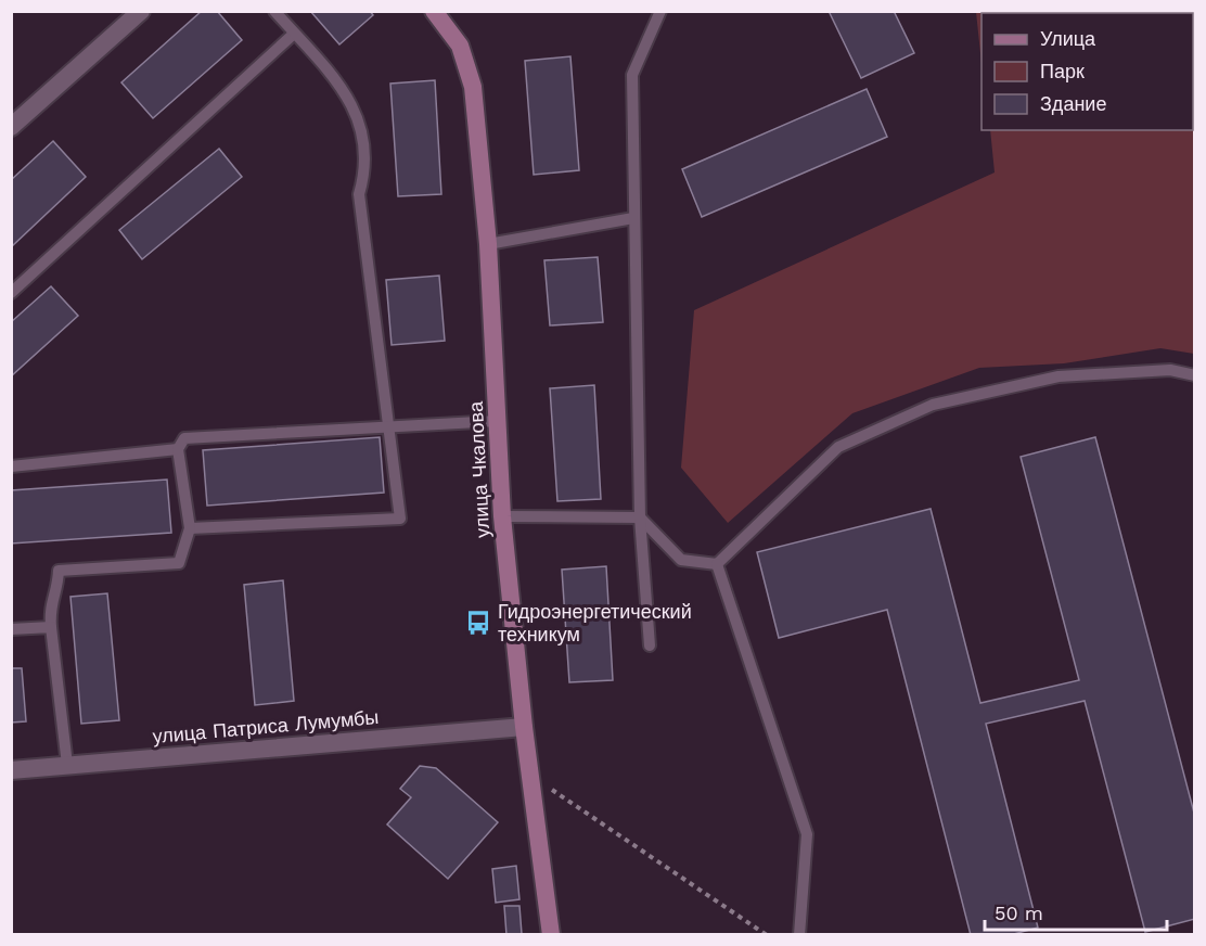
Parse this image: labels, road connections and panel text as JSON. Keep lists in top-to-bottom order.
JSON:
{
  "streets": {
    "main road": ["улица Чкалова"],
    "street": ["улица Патриса Лумумбы"]
  },
  "crossings": [
    ["улица Чкалова", "улица Патриса Лумумбы"]
  ],
  "places": {
    "bus stop": ["Гидроэнергетический техникум"]
  },
  "legend": ["Улица", "Парк", "Здание"],
  "scale_bar": "50 m"
}
